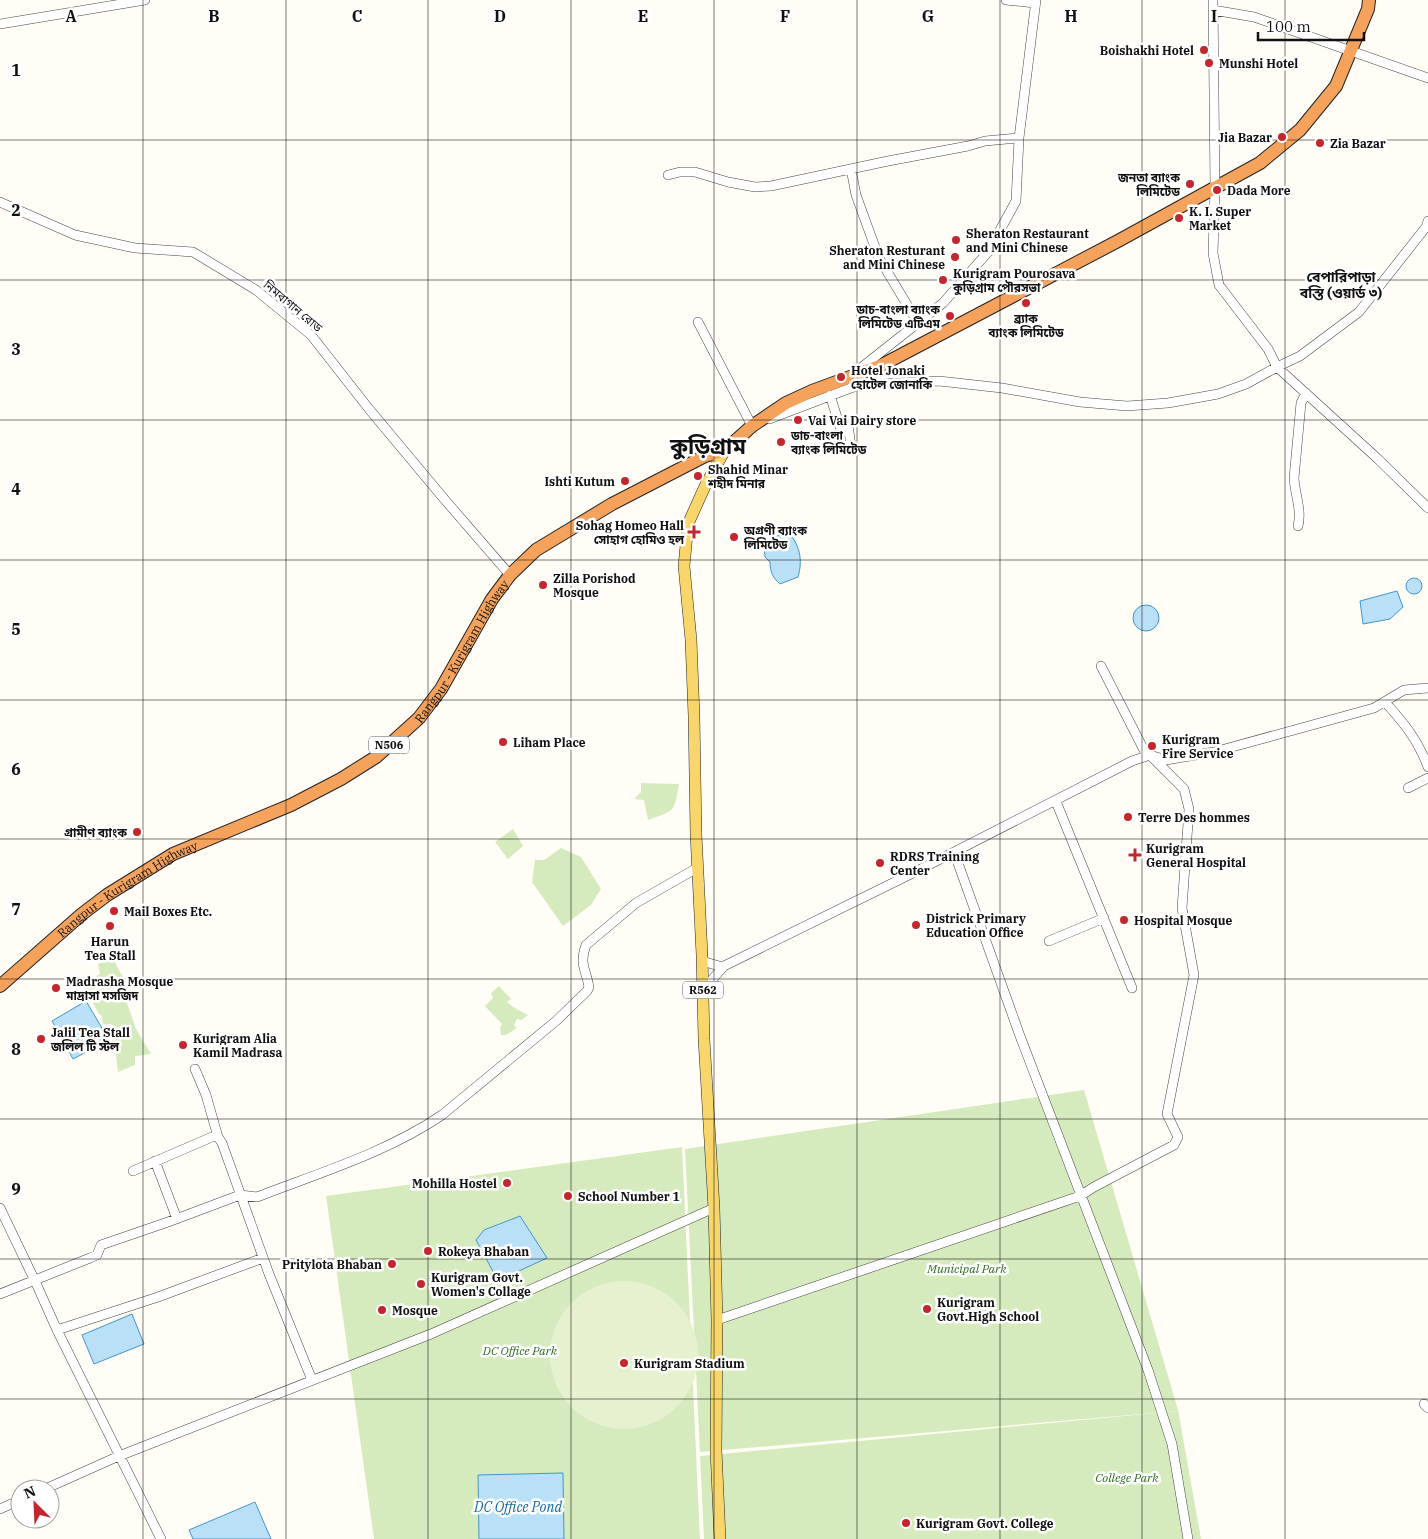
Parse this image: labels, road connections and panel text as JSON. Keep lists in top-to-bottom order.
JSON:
{
  "streets": {
    "highway": ["Rangpur - Kurigram Highway", "N506"],
    "main road": ["R562"],
    "street": ["নিমবাগান রোড"]
  },
  "crossings": [
    ["নিমবাগান রোড", "Rangpur - Kurigram Highway"],
    ["Rangpur - Kurigram Highway", "R562"]
  ],
  "districts": ["বেপারিপাড়া বস্তি (ওয়ার্ড ৩)", "কুড়িগ্রাম"],
  "water": ["DC Office Pond"],
  "parks": ["Municipal Park", "DC Office Park", "College Park"],
  "places": {
    "other": [
      "Boishakhi Hotel",
      "Munshi Hotel",
      "Jia Bazar",
      "Zia Bazar",
      "জনতা ব্যাংক লিমিটেড",
      "Dada More",
      "K. I. Super Market",
      "Sheraton Restaurant and Mini Chinese",
      "Sheraton Resturant and Mini Chinese",
      "Kurigram Pourosava কুড়িগ্রাম পৌরসভা",
      "ব্র্যাক ব্যাংক লিমিটেড",
      "ডাচ-বাংলা ব্যাংক লিমিটেড এটিএম",
      "Hotel Jonaki হোটেল জোনাকি",
      "Vai Vai Dairy store",
      "ডাচ-বাংলা ব্যাংক লিমিটেড",
      "Shahid Minar শহীদ মিনার",
      "Ishti Kutum",
      "অগ্রণী ব্যাংক লিমিটেড",
      "Zilla Porishod Mosque",
      "Liham Place",
      "Kurigram Fire Service",
      "Terre Des hommes",
      "গ্রামীণ ব্যাংক",
      "RDRS Training Center",
      "Mail Boxes Etc.",
      "Hospital Mosque",
      "Districk Primary Education Office",
      "Harun Tea Stall",
      "Madrasha Mosque মাদ্রাসা মসজিদ",
      "Jalil Tea Stall জলিল টি স্টল",
      "Kurigram Alia Kamil Madrasa",
      "Mohilla Hostel",
      "School Number 1",
      "Rokeya Bhaban",
      "Pritylota Bhaban",
      "Kurigram Govt. Women's Collage",
      "Kurigram Govt.High School",
      "Mosque",
      "Kurigram Stadium",
      "Kurigram Govt. College"
    ],
    "health": ["Sohag Homeo Hall সোহাগ হোমিও হল", "Kurigram General Hospital"]
  },
  "scale_bar": "100 m",
  "north": "top left",
  "grid": {
    "columns": [
      "A",
      "B",
      "C",
      "D",
      "E",
      "F",
      "G",
      "H",
      "I"
    ],
    "rows": [
      "1",
      "2",
      "3",
      "4",
      "5",
      "6",
      "7",
      "8",
      "9"
    ]
  }
}
